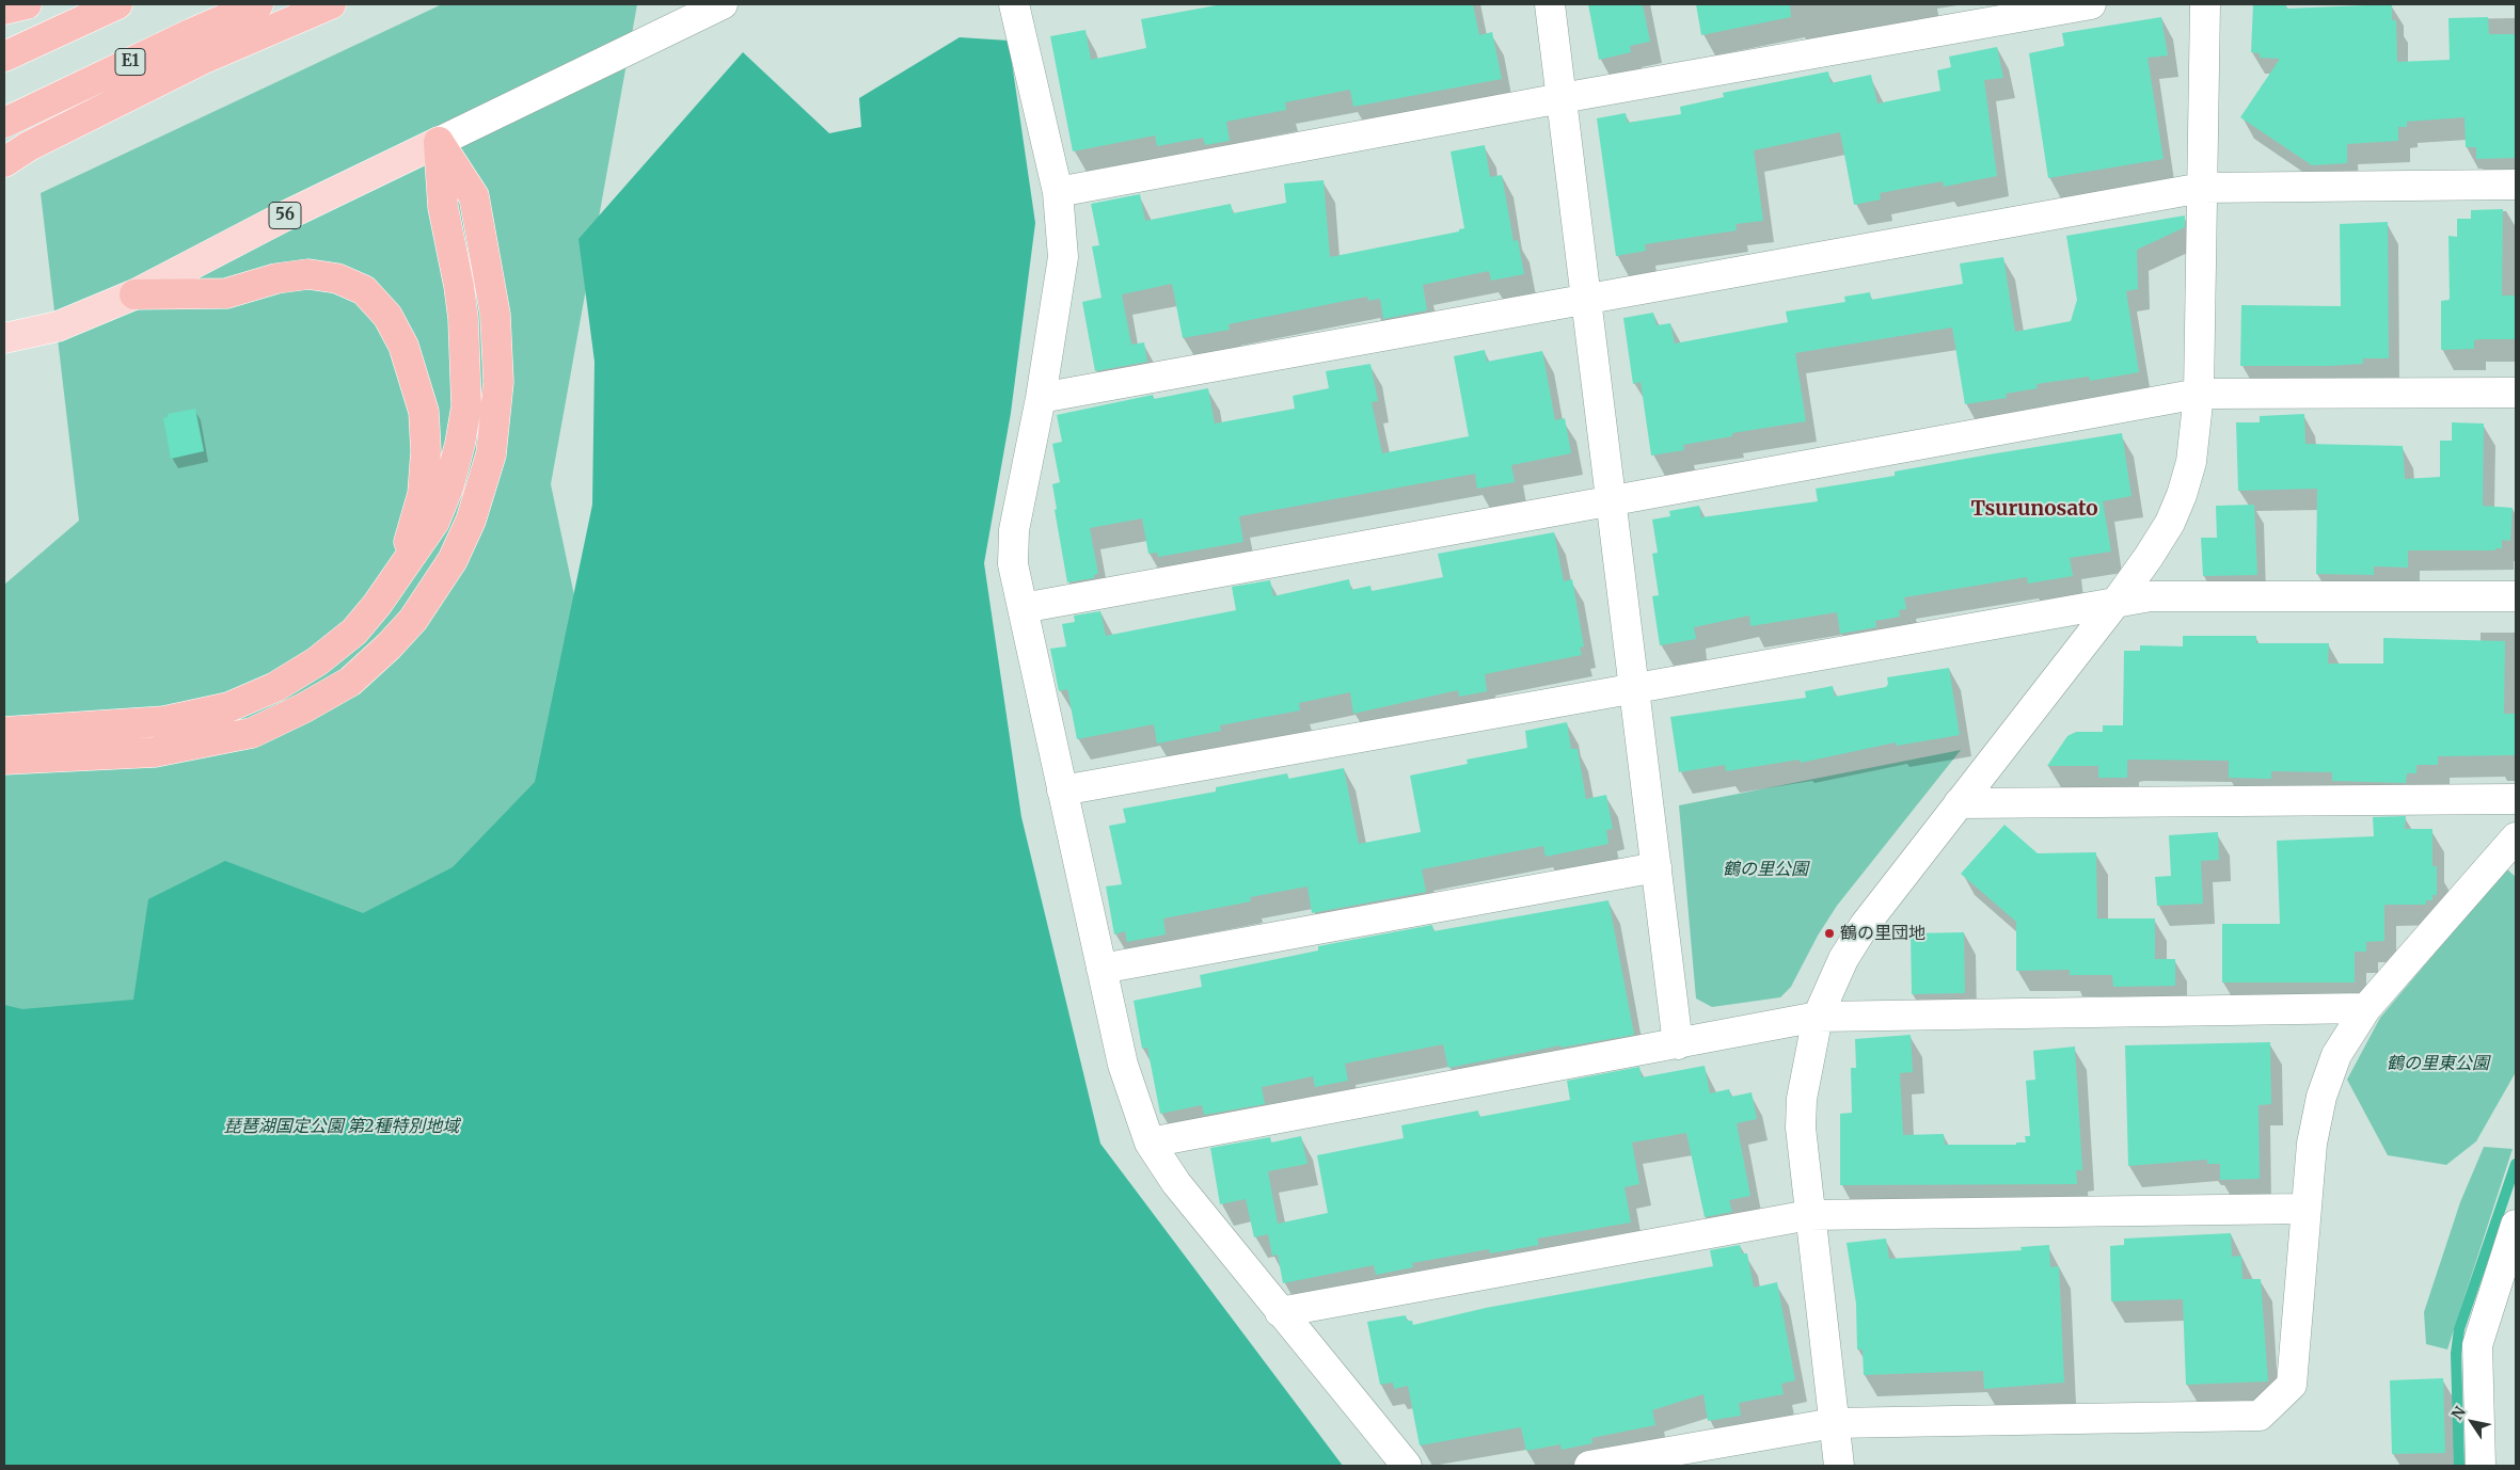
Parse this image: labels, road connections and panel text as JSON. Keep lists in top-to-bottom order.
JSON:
{
  "streets": {
    "highway": ["E1"],
    "main road": ["56"]
  },
  "districts": ["Tsurunosato"],
  "parks": ["鶴の里公園", "鶴の里東公園", "琵琶湖国定公園 第2種特別地域"],
  "places": ["鶴の里団地"],
  "north": "top left"
}
